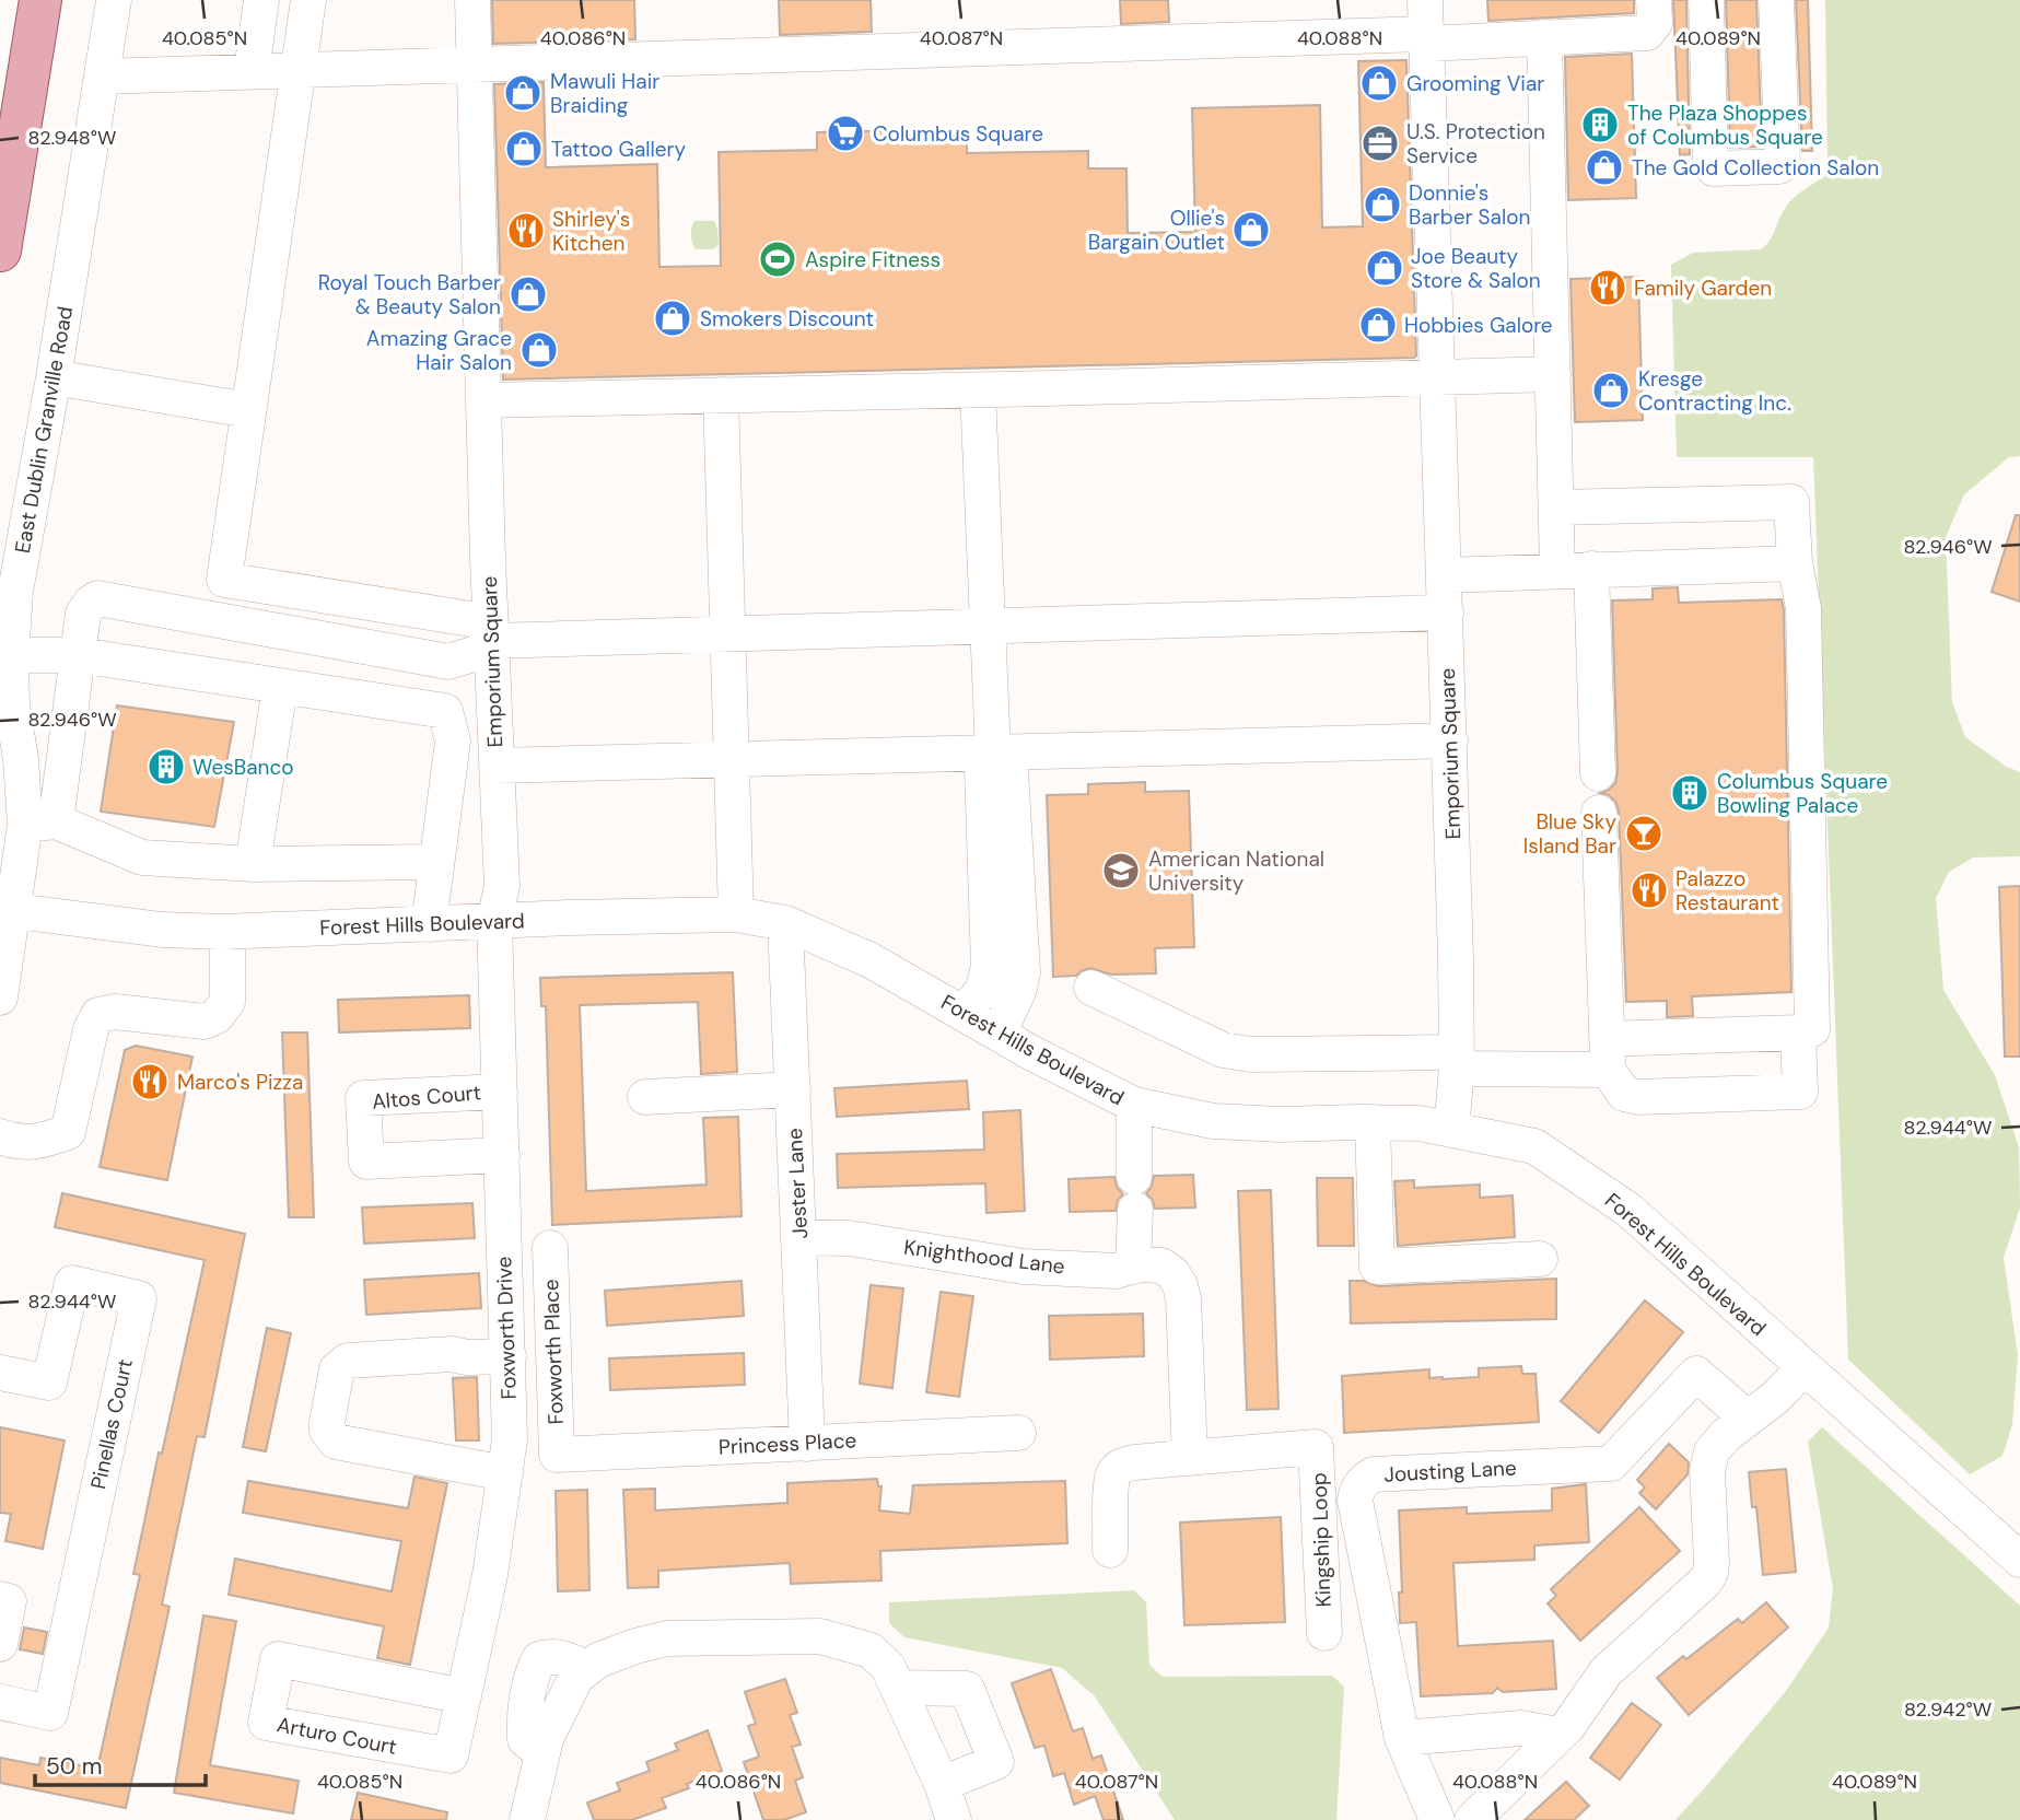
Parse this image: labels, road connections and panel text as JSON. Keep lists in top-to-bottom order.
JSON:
{
  "streets": {
    "street": [
      "East Dublin Granville Road",
      "Emporium Square",
      "Forest Hills Boulevard",
      "Altos Court",
      "Jester Lane",
      "Knighthood Lane",
      "Foxworth Drive",
      "Foxworth Place",
      "Pinellas Court",
      "Princess Place",
      "Jousting Lane",
      "Kingship Loop",
      "Arturo Court"
    ]
  },
  "crossings": [
    ["East Dublin Granville Road", "Forest Hills Boulevard"],
    ["Emporium Square", "Forest Hills Boulevard"],
    ["Emporium Square", "Foxworth Drive"],
    ["Forest Hills Boulevard", "Jester Lane"],
    ["Forest Hills Boulevard", "Foxworth Drive"],
    ["Altos Court", "Foxworth Drive"],
    ["Jester Lane", "Knighthood Lane"],
    ["Jester Lane", "Princess Place"],
    ["Knighthood Lane", "Kingship Loop"],
    ["Foxworth Drive", "Arturo Court"],
    ["Foxworth Place", "Princess Place"]
  ],
  "places": {
    "shop": [
      "Grooming Viar",
      "Mawuli Hair Braiding",
      "Tattoo Gallery",
      "The Gold Collection Salon",
      "Donnie's Barber Salon",
      "Ollie's Bargain Outlet",
      "Joe Beauty Store & Salon",
      "Royal Touch Barber & Beauty Salon",
      "Smokers Discount",
      "Hobbies Galore",
      "Amazing Grace Hair Salon",
      "Kresge Contracting Inc."
    ],
    "building": ["The Plaza Shoppes of Columbus Square", "WesBanco", "Columbus Square Bowling Palace"],
    "supermarket": ["Columbus Square"],
    "office": ["U.S. Protection Service"],
    "restaurant": [
      "Shirley's Kitchen",
      "Family Garden",
      "Palazzo Restaurant",
      "Marco's Pizza"
    ],
    "sports": ["Aspire Fitness"],
    "bar": ["Blue Sky Island Bar"],
    "school or university": ["American National University"]
  },
  "scale_bar": "50 m",
  "coordinates": [
    "40.085°N",
    "40.086°N",
    "40.087°N",
    "40.088°N",
    "40.089°N",
    "82.948°W",
    "82.946°W",
    "82.944°W",
    "82.942°W"
  ]
}
